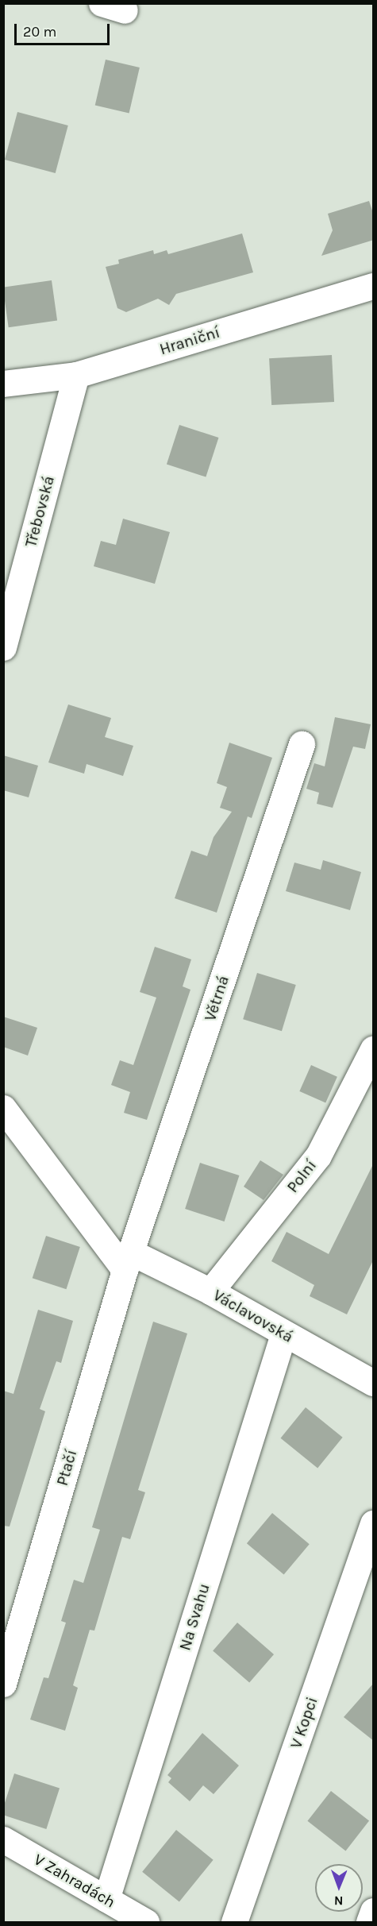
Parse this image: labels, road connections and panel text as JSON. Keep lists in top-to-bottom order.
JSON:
{
  "streets": {
    "street": [
      "Hraniční",
      "Třebovská",
      "Větrná",
      "Polní",
      "Václavovská",
      "Ptačí",
      "Na Svahu",
      "V Kopci",
      "V Zahradách"
    ]
  },
  "crossings": [
    ["Hraniční", "Třebovská"],
    ["Větrná", "Václavovská"],
    ["Větrná", "Ptačí"],
    ["Polní", "Václavovská"],
    ["Václavovská", "Ptačí"],
    ["Václavovská", "Na Svahu"],
    ["Na Svahu", "V Zahradách"]
  ],
  "scale_bar": "20 m",
  "north": "bottom"
}
